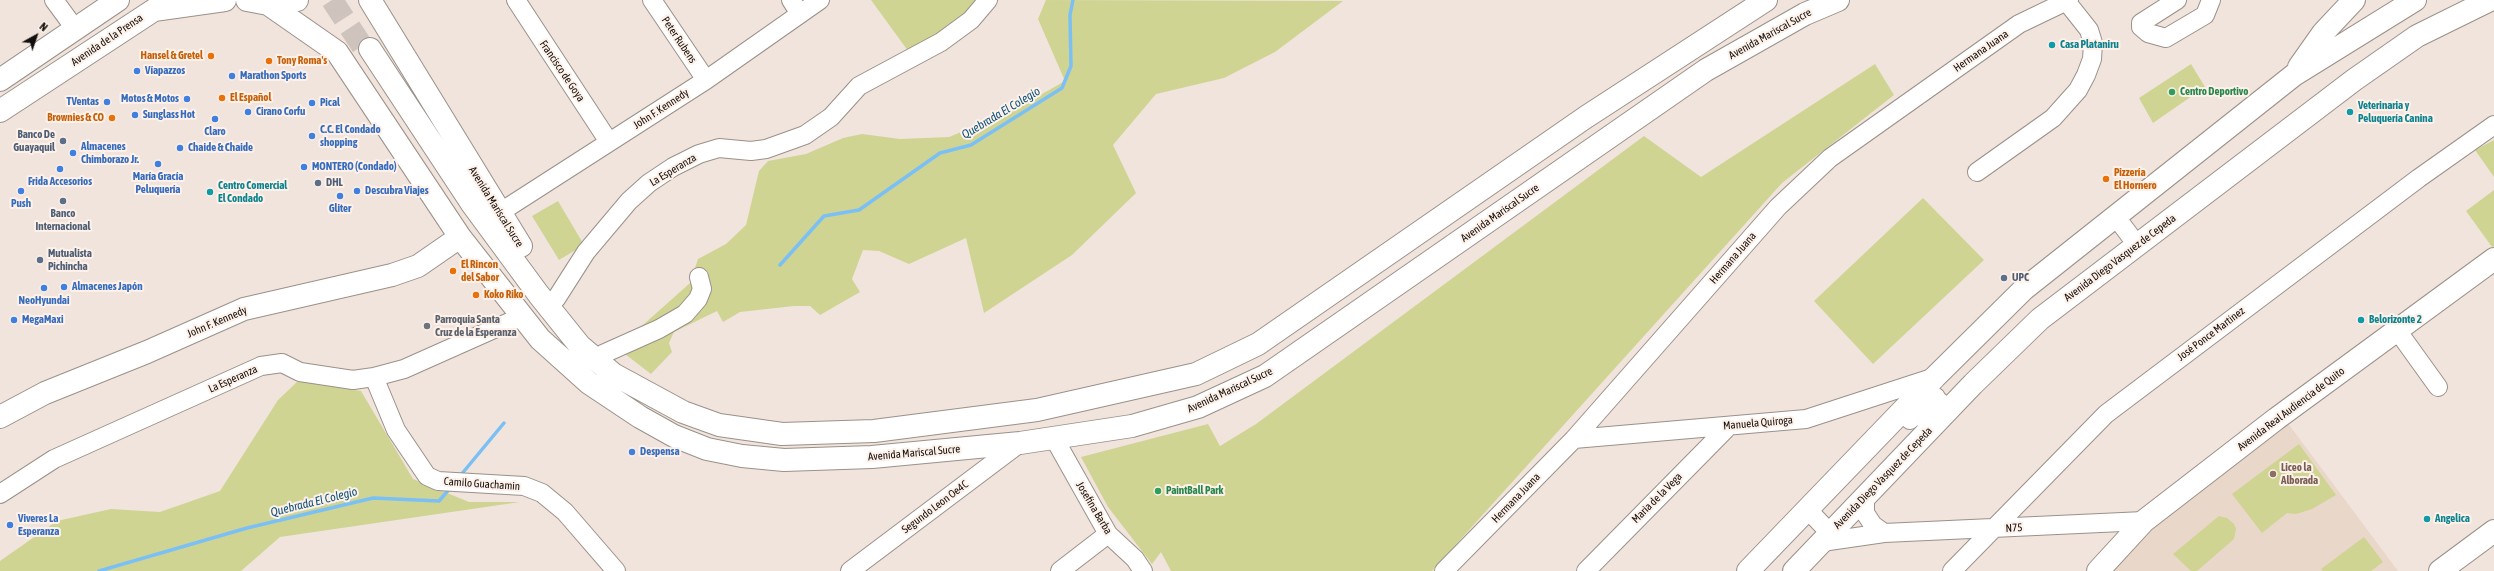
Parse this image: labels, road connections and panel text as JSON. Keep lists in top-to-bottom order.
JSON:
{
  "streets": {
    "main road": [
      "Avenida Mariscal Sucre",
      "Avenida de la Prensa",
      "John F. Kennedy",
      "Avenida Diego Vasquez de Cepeda",
      "Avenida Real Audiencia de Quito"
    ],
    "street": [
      "Peter Rubens",
      "Hermana Juana",
      "Francisco de Goya",
      "La Esperanza",
      "José Ponce Martinez",
      "Manuela Quiroga",
      "Camilo Guachamin",
      "Maria de la Vega",
      "Segundo Leon Oe4C",
      "Josefina Barba",
      "N75"
    ]
  },
  "crossings": [
    ["Avenida Mariscal Sucre", "John F. Kennedy"],
    ["Avenida Mariscal Sucre", "La Esperanza"],
    ["Avenida Mariscal Sucre", "Segundo Leon Oe4C"],
    ["Avenida Mariscal Sucre", "Josefina Barba"],
    ["Peter Rubens", "John F. Kennedy"],
    ["Hermana Juana", "Manuela Quiroga"],
    ["Francisco de Goya", "John F. Kennedy"],
    ["La Esperanza", "Camilo Guachamin"],
    ["Avenida Diego Vasquez de Cepeda", "N75"],
    ["José Ponce Martinez", "N75"],
    ["Avenida Real Audiencia de Quito", "N75"],
    ["Manuela Quiroga", "Maria de la Vega"]
  ],
  "water": ["Quebrada El Colegio"],
  "places": [
    "Casa Plataniru",
    "Hansel & Gretel",
    "Tony Roma's",
    "Víapazzos",
    "Marathon Sports",
    "Centro Deportivo",
    "El Español",
    "Motos & Motos",
    "TVentas",
    "Pical",
    "Cirano Corfu",
    "Veterinaria y Peluquería Canina",
    "Sunglass Hot",
    "Brownies & CO",
    "Claro",
    "C.C. El Condado shopping",
    "Banco De Guayaquil",
    "Chaide & Chaide",
    "Almacenes Chimborazo Jr.",
    "María Gracía Peluquería",
    "MONTERO (Condado)",
    "Frida Accesorios",
    "Pizzería El Hornero",
    "DHL",
    "Push",
    "Descubra Viajes",
    "Centro Comercial El Condado",
    "Gliter",
    "Banco Internacional",
    "Mutualista Pichincha",
    "El Rincon del Sabor",
    "UPC",
    "Almacenes Japón",
    "NeoHyundai",
    "Koko Riko",
    "MegaMaxi",
    "Belorizonte 2",
    "Parroquia Santa Cruz de la Esperanza",
    "Despensa",
    "Liceo la Alborada",
    "PaintBall Park",
    "Angelica",
    "Viveres La Esperanza"
  ],
  "north": "top right"
}
